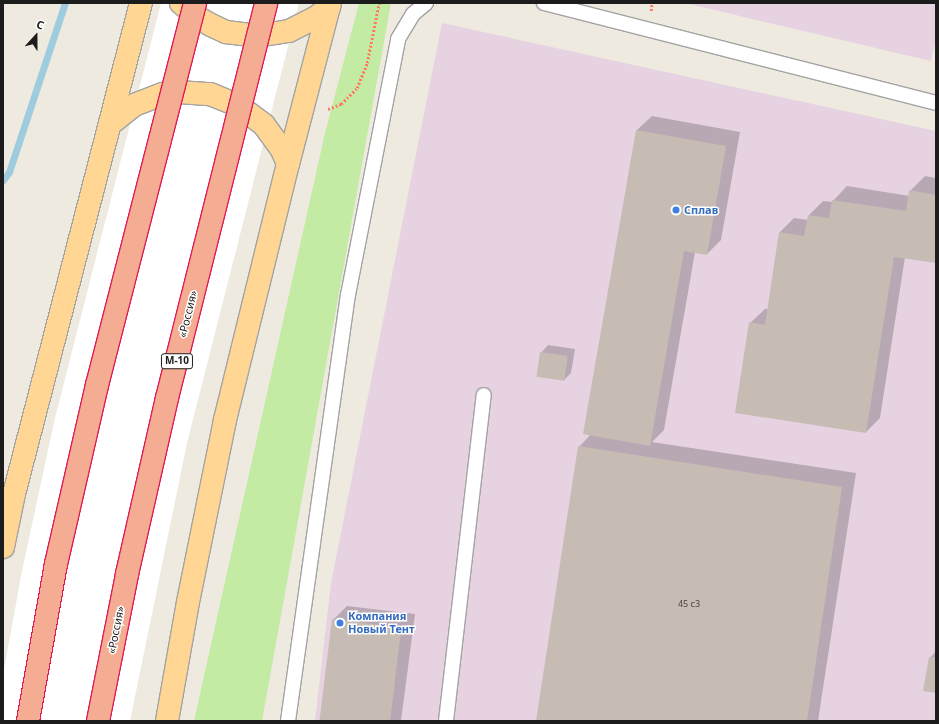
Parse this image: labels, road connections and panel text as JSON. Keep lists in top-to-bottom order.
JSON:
{
  "streets": {
    "highway": ["«Россия»", "М-10"]
  },
  "places": ["Сплав", "Компания Новый Тент"],
  "house_numbers": ["45 с3"],
  "north": "top"
}
